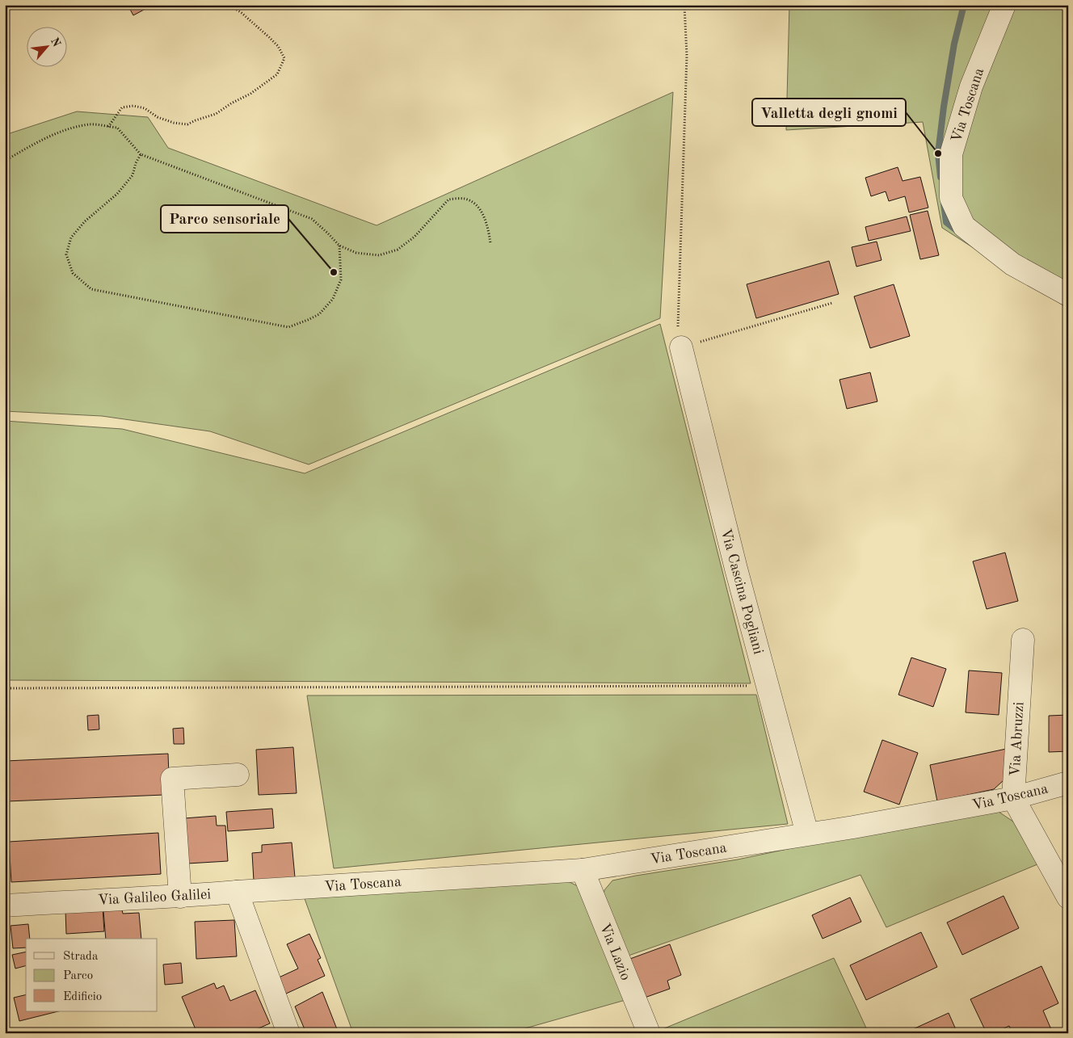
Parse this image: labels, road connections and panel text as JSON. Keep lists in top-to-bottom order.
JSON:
{
  "streets": {
    "street": [
      "Via Toscana",
      "Via Cascina Pogliani",
      "Via Abruzzi",
      "Via Galileo Galilei",
      "Via Lazio"
    ]
  },
  "crossings": [
    ["Via Toscana", "Via Cascina Pogliani"],
    ["Via Toscana", "Via Abruzzi"],
    ["Via Toscana", "Via Galileo Galilei"],
    ["Via Toscana", "Via Lazio"]
  ],
  "places": ["Valletta degli gnomi", "Parco sensoriale"],
  "legend": ["Strada", "Parco", "Edificio"],
  "north": "top right"
}
